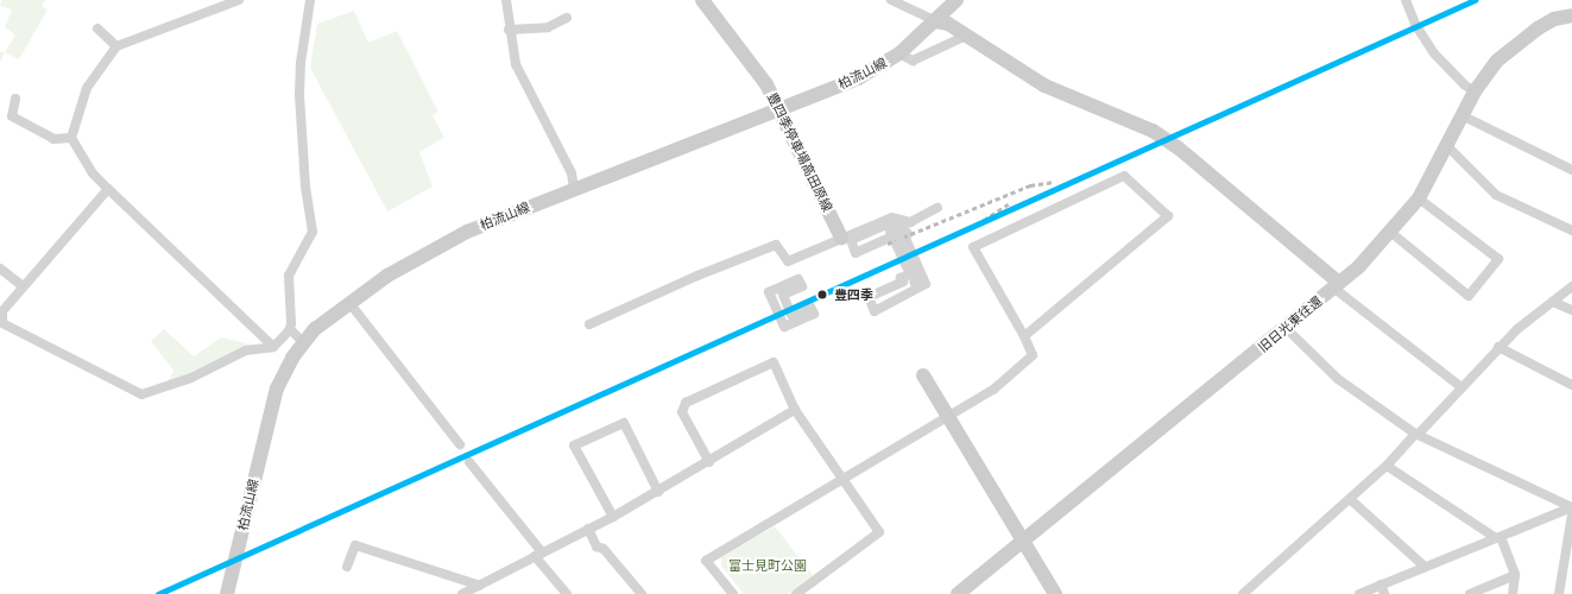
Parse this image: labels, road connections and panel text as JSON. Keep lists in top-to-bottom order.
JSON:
{
  "streets": {
    "street": ["柏流山線", "豊四季停車場高田原線", "旧日光東往還"]
  },
  "crossings": [
    ["柏流山線", "豊四季停車場高田原線"]
  ],
  "parks": ["富士見町公園"],
  "places": ["豊四季"]
}
